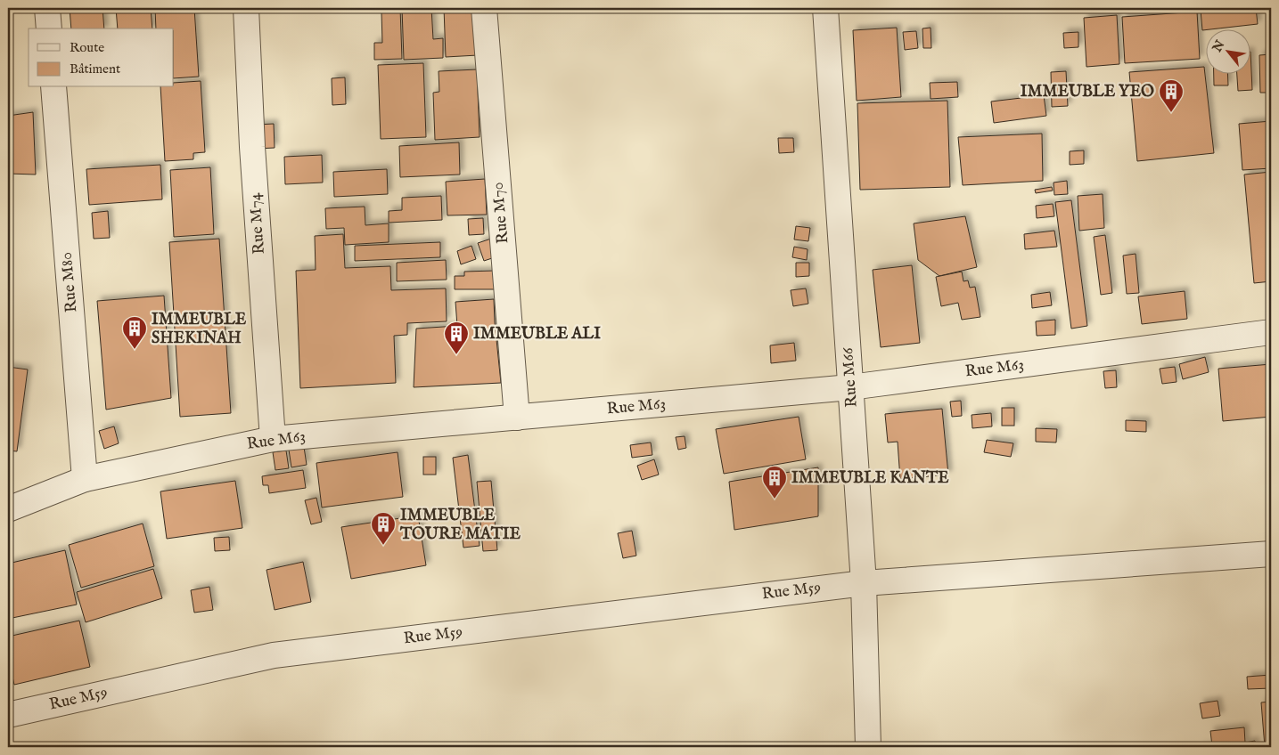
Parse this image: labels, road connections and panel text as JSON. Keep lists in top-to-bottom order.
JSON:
{
  "streets": {
    "street": [
      "Rue M70",
      "Rue M74",
      "Rue M80",
      "Rue M63",
      "Rue M66",
      "Rue M59"
    ]
  },
  "crossings": [
    ["Rue M70", "Rue M63"],
    ["Rue M74", "Rue M63"],
    ["Rue M80", "Rue M63"],
    ["Rue M63", "Rue M66"],
    ["Rue M66", "Rue M59"]
  ],
  "places": {
    "building": [
      "IMMEUBLE YEO",
      "IMMEUBLE SHEKINAH",
      "IMMEUBLE ALI",
      "IMMEUBLE KANTE",
      "IMMEUBLE TOURE MATIE"
    ]
  },
  "legend": ["Route", "Bâtiment"],
  "north": "top left"
}
